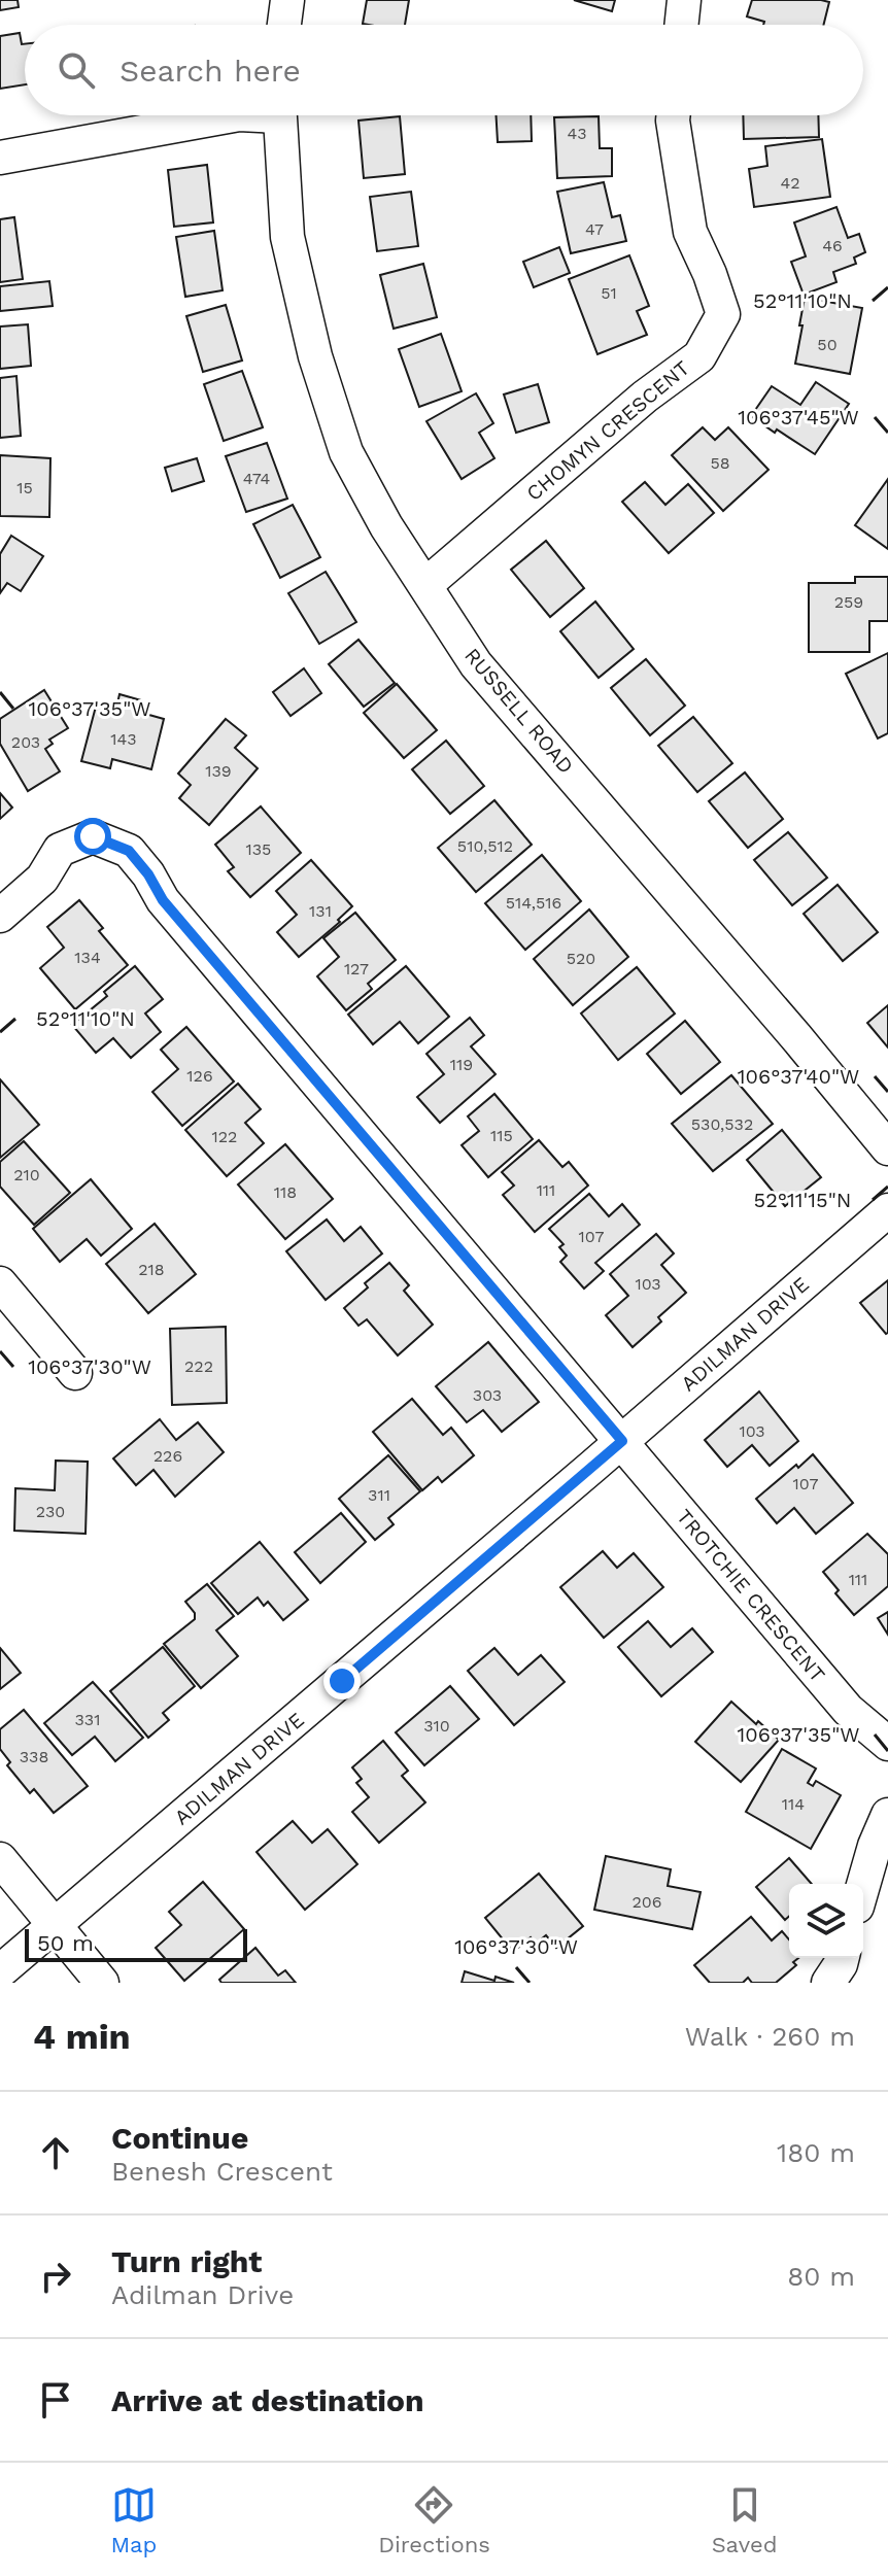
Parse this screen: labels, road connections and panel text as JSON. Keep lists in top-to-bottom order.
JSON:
{
  "streets": {
    "street": [
      "CHOMYN CRESCENT",
      "RUSSELL ROAD",
      "ADILMAN DRIVE",
      "TROTCHIE CRESCENT"
    ]
  },
  "crossings": [
    ["CHOMYN CRESCENT", "RUSSELL ROAD"],
    ["ADILMAN DRIVE", "TROTCHIE CRESCENT"]
  ],
  "house_numbers": [
    "43",
    "42",
    "47",
    "46",
    "51",
    "50",
    "58",
    "474",
    "15",
    "259",
    "143",
    "203",
    "139",
    "510,512",
    "135",
    "514,516",
    "131",
    "134",
    "520",
    "127",
    "119",
    "126",
    "530,532",
    "115",
    "122",
    "210",
    "111",
    "118",
    "107",
    "218",
    "103",
    "222",
    "303",
    "103",
    "226",
    "107",
    "311",
    "230",
    "111",
    "331",
    "310",
    "338",
    "114",
    "206"
  ],
  "scale_bar": "50 m",
  "page": {
    "search": "Search here",
    "scale": "50 m",
    "heading": ["4 min", "Walk · 260 m"],
    "list": [
      ["Continue", "Benesh Crescent", "180 m"],
      ["Turn right", "Adilman Drive", "80 m"],
      "Arrive at destination"
    ],
    "nav": ["Map", "Directions", "Saved"]
  },
  "coordinates": [
    "52°11'10\"N",
    "106°37'45\"W",
    "106°37'35\"W",
    "106°37'40\"W",
    "52°11'15\"N",
    "106°37'30\"W"
  ]
}
